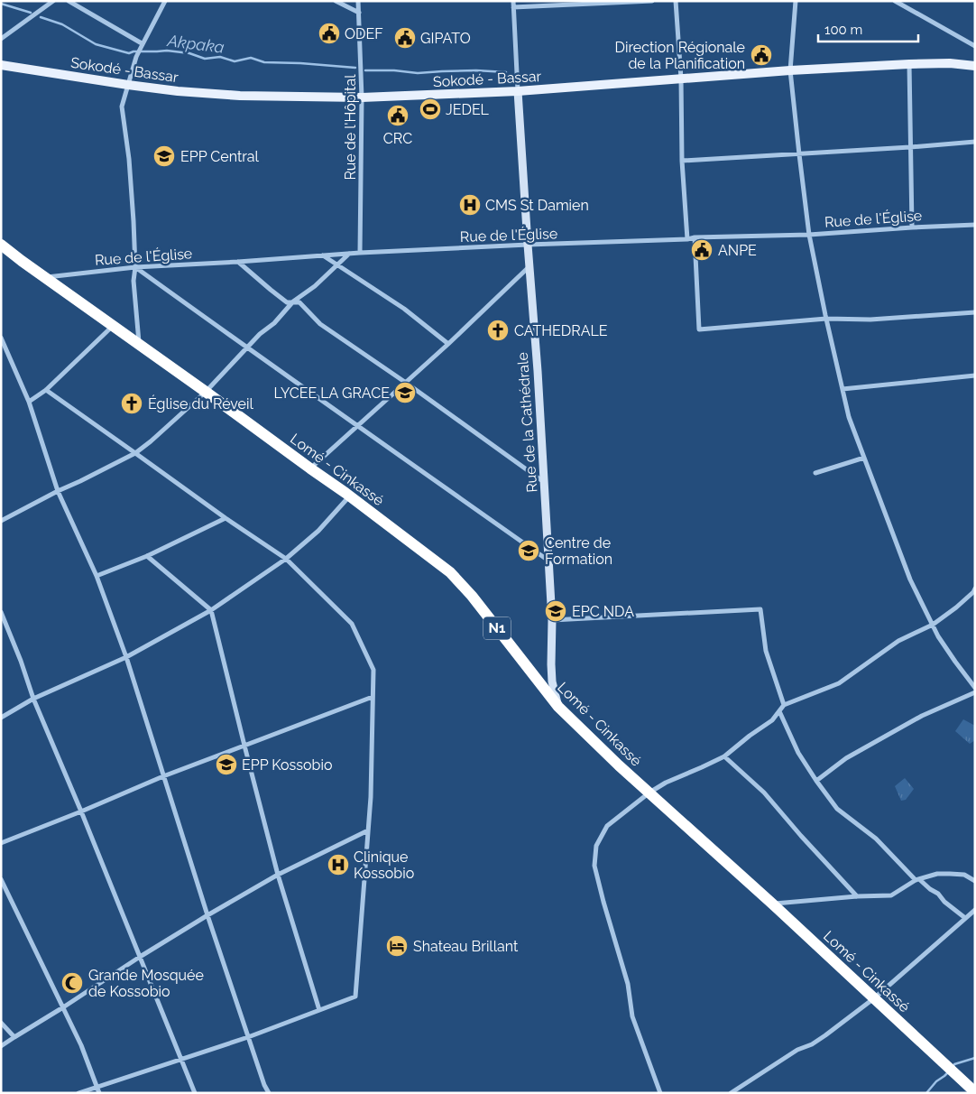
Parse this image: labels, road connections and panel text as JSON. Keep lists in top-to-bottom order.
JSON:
{
  "streets": {
    "highway": ["Lomé - Cinkassé", "N1"],
    "main road": ["Sokodé - Bassar"],
    "street": ["Rue de l'Hôpital", "Rue de l'Église", "Rue de la Cathédrale"]
  },
  "crossings": [
    ["Sokodé - Bassar", "Rue de l'Hôpital"],
    ["Sokodé - Bassar", "Rue de la Cathédrale"],
    ["Rue de l'Hôpital", "Rue de l'Église"],
    ["Rue de l'Église", "Rue de la Cathédrale"],
    ["Rue de l'Église", "Lomé - Cinkassé"],
    ["Rue de la Cathédrale", "Lomé - Cinkassé"]
  ],
  "water": ["Akpaka"],
  "places": {
    "public building": [
      "ODEF",
      "GIPATO",
      "Direction Régionale de la Planification",
      "CRC",
      "ANPE"
    ],
    "sports": ["JEDEL"],
    "school or university": [
      "EPP Central",
      "LYCEE LA GRACE",
      "Centre de Formation",
      "EPC NDA",
      "EPP Kossobio"
    ],
    "hospital": ["CMS St Damien", "Clinique Kossobio"],
    "church": ["CATHEDRALE", "Église du Réveil"],
    "hotel": ["Shateau Brillant"],
    "mosque": ["Grande Mosquée de Kossobio"]
  },
  "scale_bar": "100 m"
}
